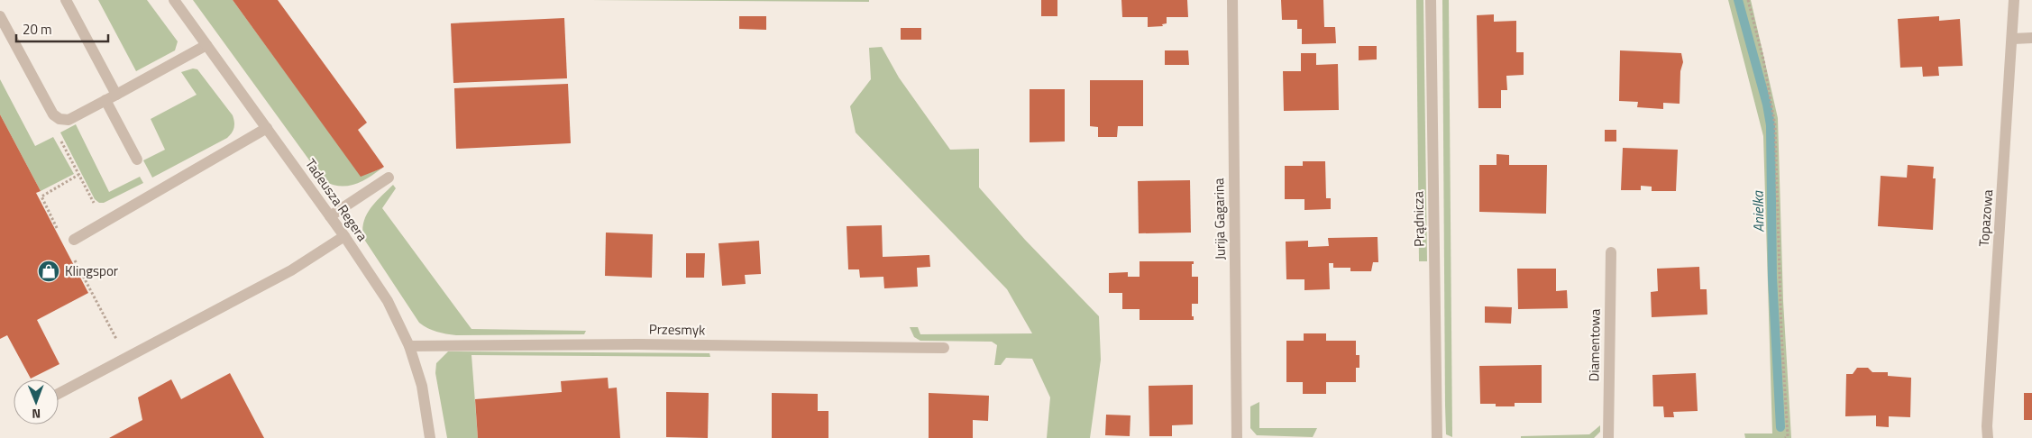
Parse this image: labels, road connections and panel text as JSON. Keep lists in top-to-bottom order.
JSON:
{
  "streets": {
    "street": [
      "Tadeusza Regera",
      "Topazowa",
      "Jurija Gagarina",
      "Prądnicza",
      "Przesmyk",
      "Diamentowa"
    ]
  },
  "crossings": [
    ["Tadeusza Regera", "Przesmyk"]
  ],
  "water": ["Anielka"],
  "places": {
    "shop": ["Klingspor"]
  },
  "scale_bar": "20 m",
  "north": "bottom"
}
